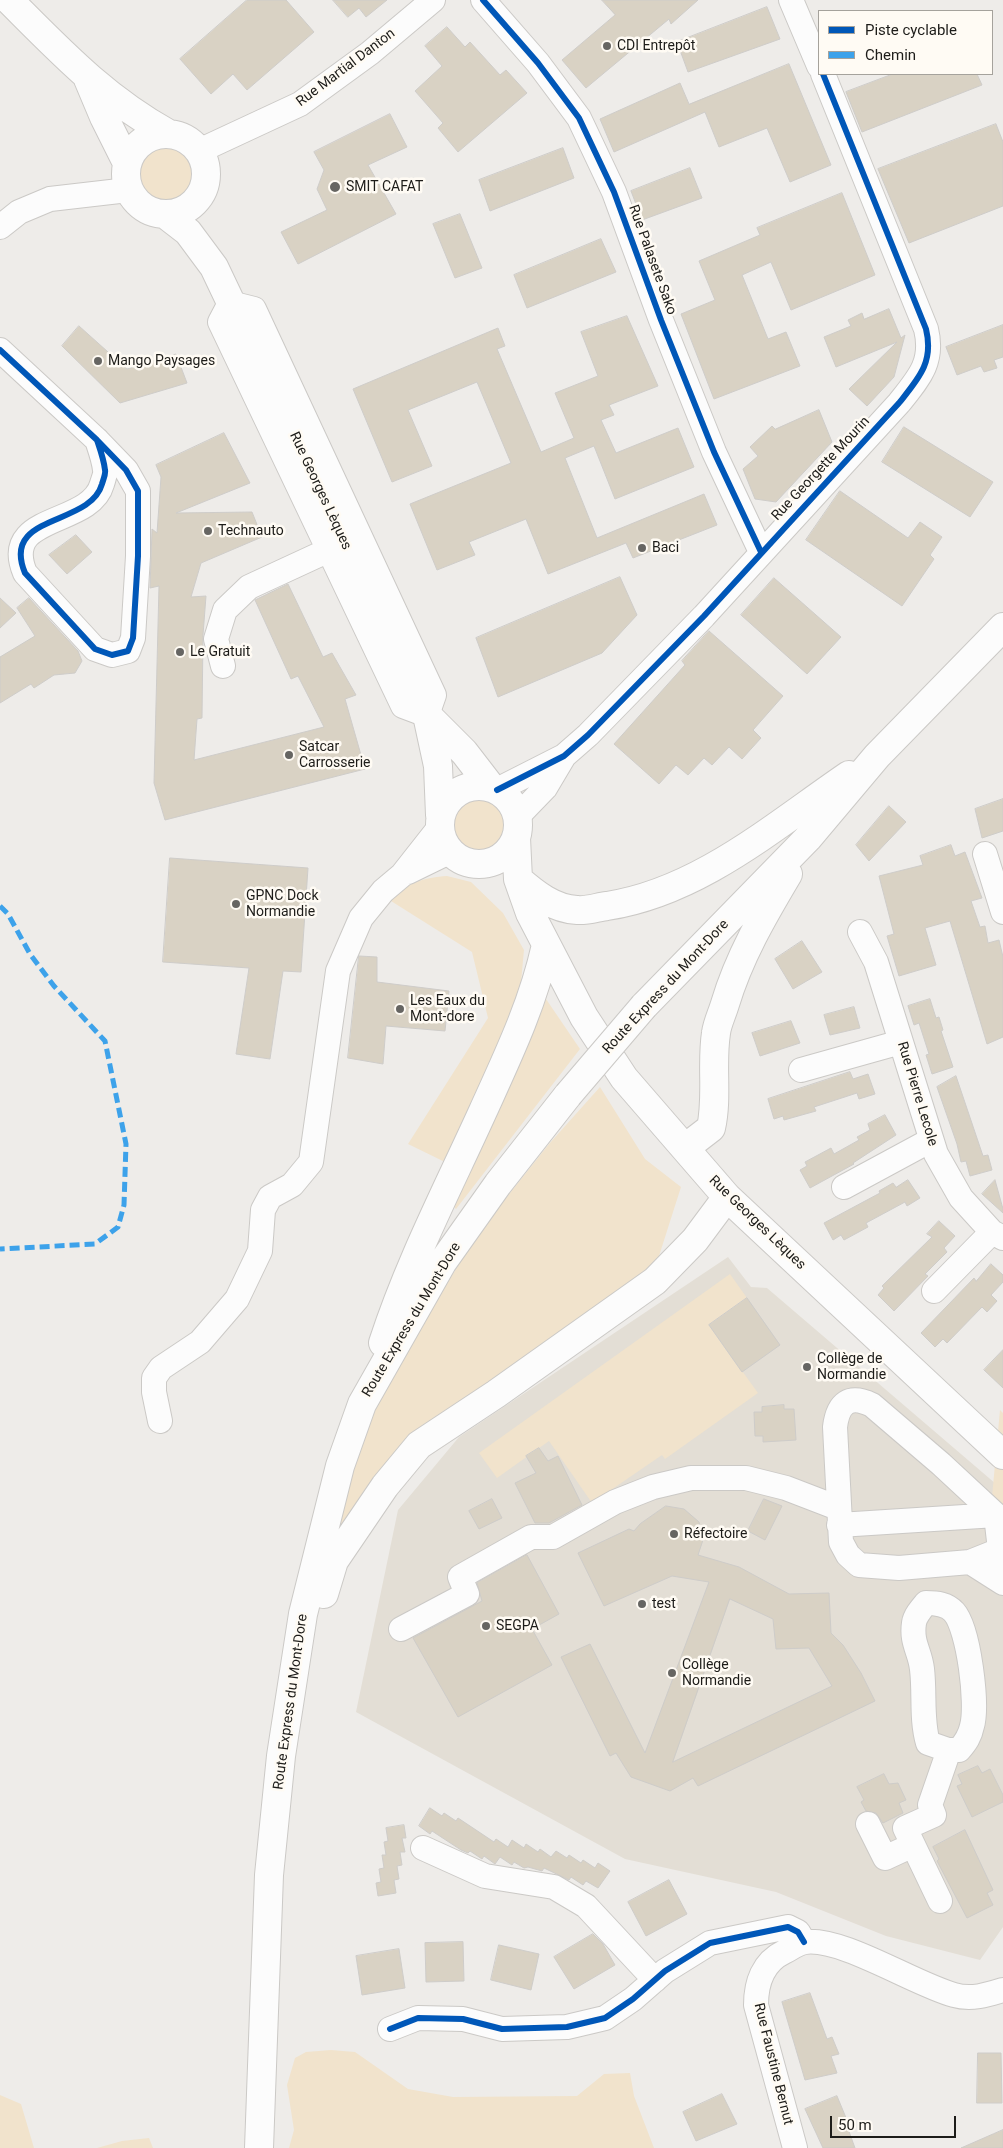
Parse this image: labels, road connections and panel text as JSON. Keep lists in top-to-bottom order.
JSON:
{
  "streets": {
    "main road": ["Rue Georges Lèques", "Route Express du Mont-Dore"],
    "street": [
      "Rue Martial Danton",
      "Rue Palasete Sako",
      "Rue Georgette Mourin",
      "Rue Pierre Lecole",
      "Rue Faustine Bernut"
    ]
  },
  "crossings": [
    ["Rue Martial Danton", "Rue Georges Lèques"],
    ["Rue Palasete Sako", "Rue Georgette Mourin"],
    ["Rue Georgette Mourin", "Rue Georges Lèques"]
  ],
  "places": [
    "CDI Entrepôt",
    "SMIT CAFAT",
    "Mango Paysages",
    "Technauto",
    "Baci",
    "Le Gratuit",
    "Satcar Carrosserie",
    "GPNC Dock Normandie",
    "Les Eaux du Mont-dore",
    "Collège de Normandie",
    "Réfectoire",
    "test",
    "SEGPA",
    "Collège Normandie"
  ],
  "legend": ["Piste cyclable", "Chemin"],
  "scale_bar": "50 m"
}
